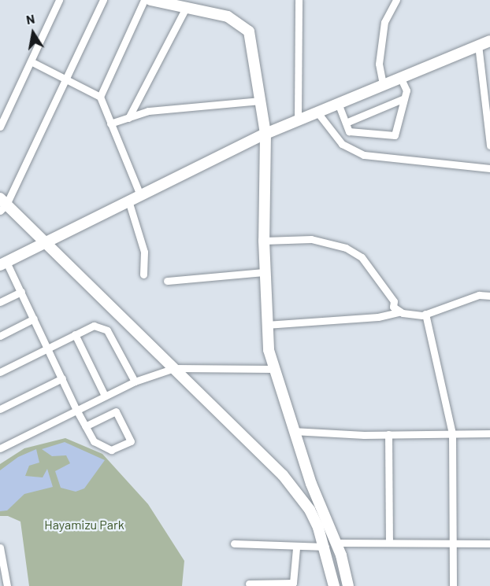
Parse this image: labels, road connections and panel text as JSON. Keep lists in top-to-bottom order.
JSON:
{
  "parks": ["Hayamizu Park"],
  "north": "top"
}
